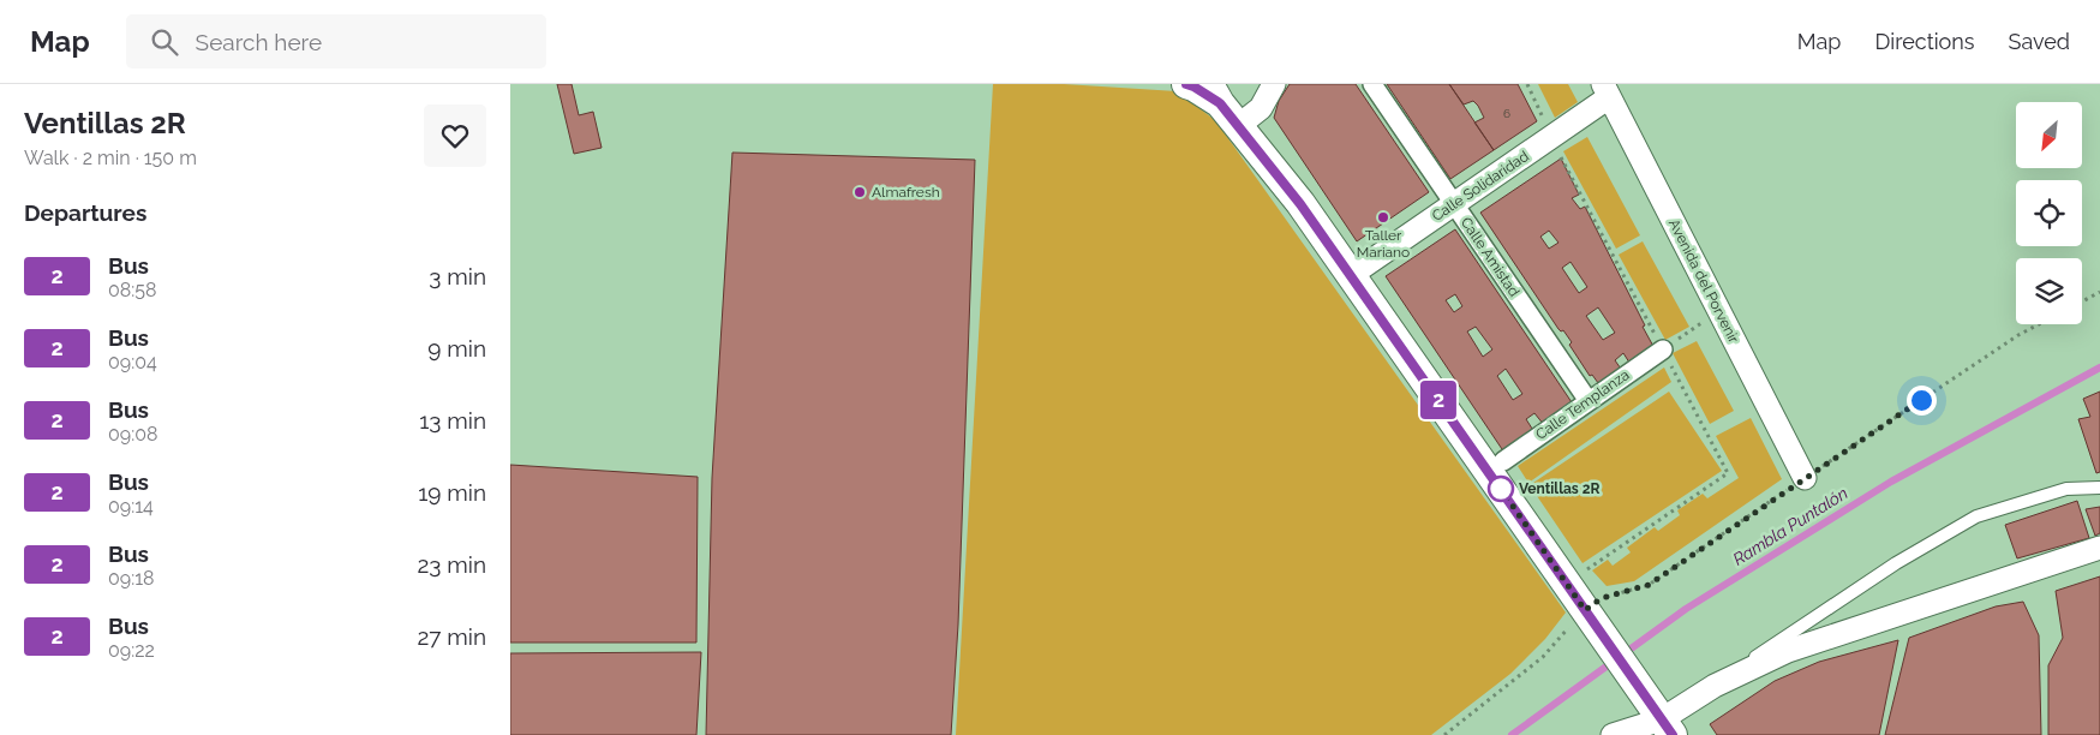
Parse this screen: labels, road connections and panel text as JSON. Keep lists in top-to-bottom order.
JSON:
{
  "streets": {
    "street": [
      "Calle Solidaridad",
      "Calle Amistad",
      "Avenida del Porvenir",
      "Calle Templanza"
    ]
  },
  "crossings": [
    ["Calle Solidaridad", "Calle Amistad"],
    ["Calle Solidaridad", "Avenida del Porvenir"],
    ["Calle Amistad", "Calle Templanza"]
  ],
  "water": ["Rambla Puntalón"],
  "places": ["Almafresh", "Taller Mariano", "Ventillas 2R"],
  "lines": ["bus line 2"],
  "house_numbers": ["6"],
  "north": "bottom left",
  "page": {
    "header": "Map",
    "search": "Search here",
    "nav": ["Map", "Directions", "Saved"],
    "heading": [
      ["Ventillas 2R", "Walk · 2 min · 150 m"],
      "Departures"
    ],
    "on_map": "2",
    "list": [
      {
        "mark": "2",
        "name": "Bus",
        "note": "08:58",
        "value": "3 min"
      },
      {
        "mark": "2",
        "name": "Bus",
        "note": "09:04",
        "value": "9 min"
      },
      {
        "mark": "2",
        "name": "Bus",
        "note": "09:08",
        "value": "13 min"
      },
      {
        "mark": "2",
        "name": "Bus",
        "note": "09:14",
        "value": "19 min"
      },
      {
        "mark": "2",
        "name": "Bus",
        "note": "09:18",
        "value": "23 min"
      },
      {
        "mark": "2",
        "name": "Bus",
        "note": "09:22",
        "value": "27 min"
      }
    ]
  }
}
